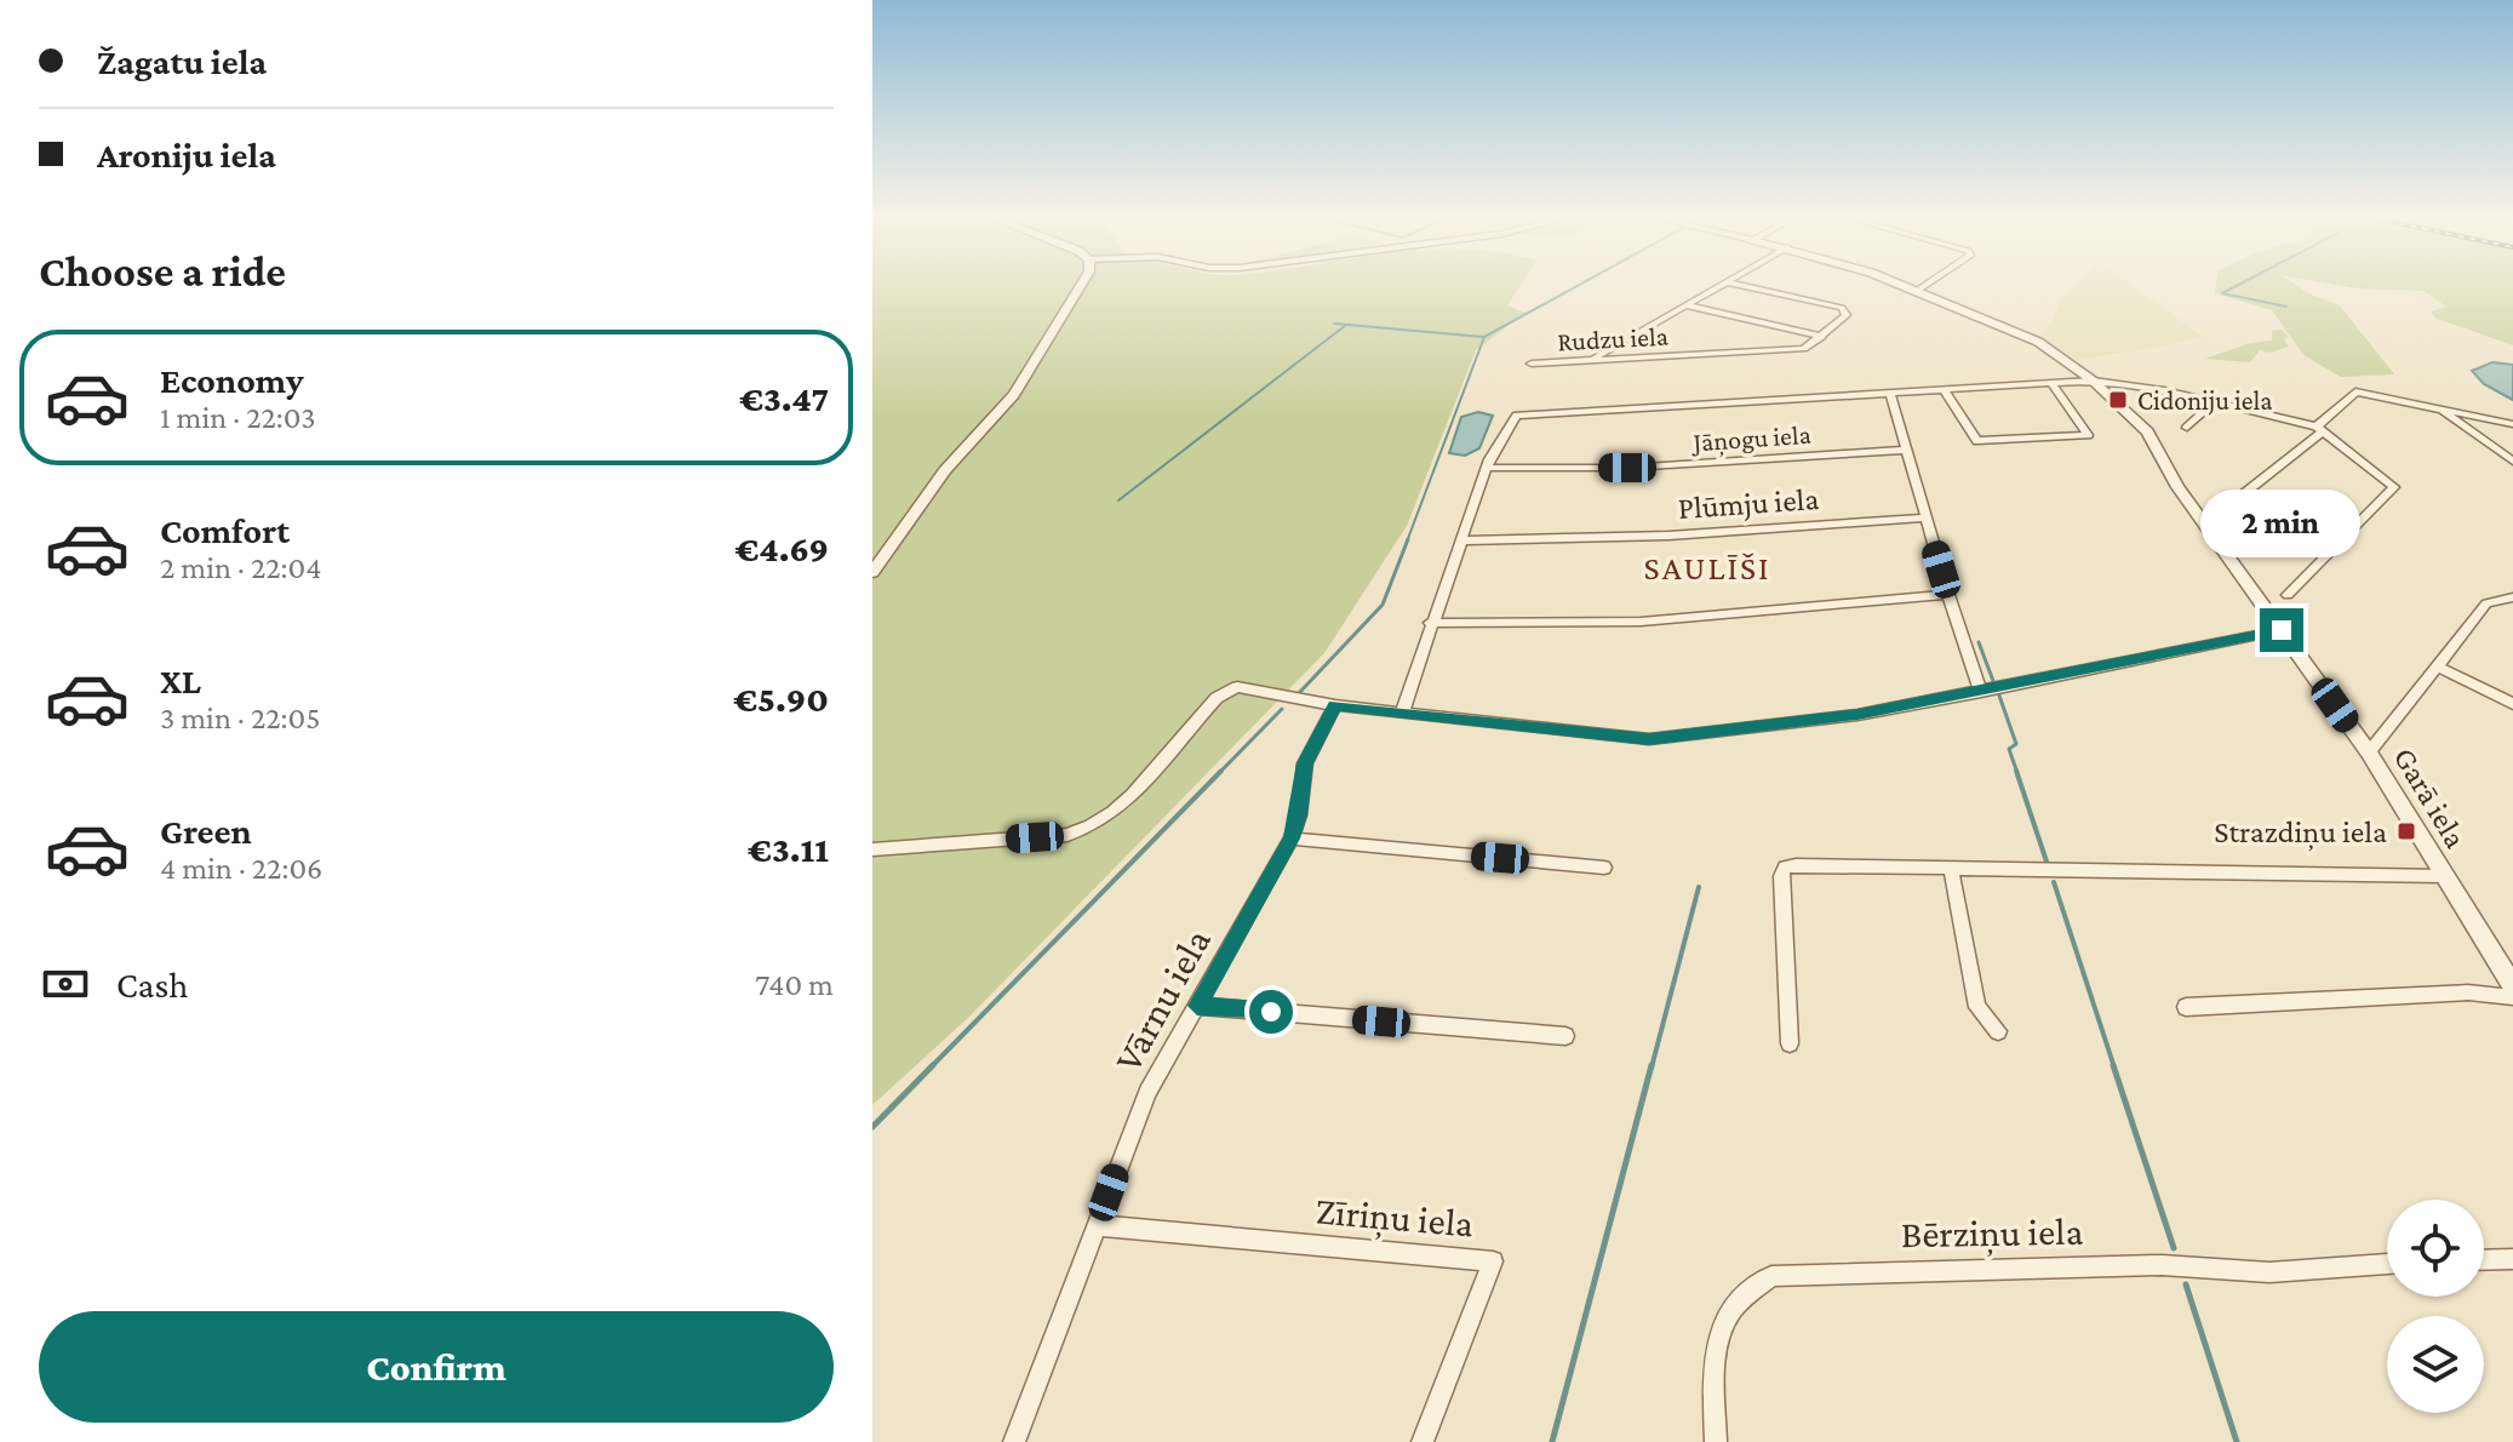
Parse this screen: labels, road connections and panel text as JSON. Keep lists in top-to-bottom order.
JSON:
{
  "streets": {
    "street": [
      "Rudzu iela",
      "Jāņogu iela",
      "Plūmju iela",
      "Garā iela",
      "Vārnu iela",
      "Zīriņu iela",
      "Bērziņu iela"
    ]
  },
  "crossings": [
    ["Vārnu iela", "Zīriņu iela"]
  ],
  "districts": ["SAULĪŠI"],
  "places": {
    "transit": ["Cidoniju iela", "Strazdiņu iela"]
  },
  "page": {
    "banner": ["Žagatu iela", "Aroniju iela"],
    "heading": "Choose a ride",
    "list": [
      {
        "name": "Economy",
        "note": "1 min · 22:03",
        "value": "€3.47"
      },
      {
        "name": "Comfort",
        "note": "2 min · 22:04",
        "value": "€4.69"
      },
      {
        "name": "XL",
        "note": "3 min · 22:05",
        "value": "€5.90"
      },
      {
        "name": "Green",
        "note": "4 min · 22:06",
        "value": "€3.11"
      }
    ],
    "bubble": "2 min",
    "pay": ["Cash", "740 m"],
    "buttons": "Confirm"
  }
}
